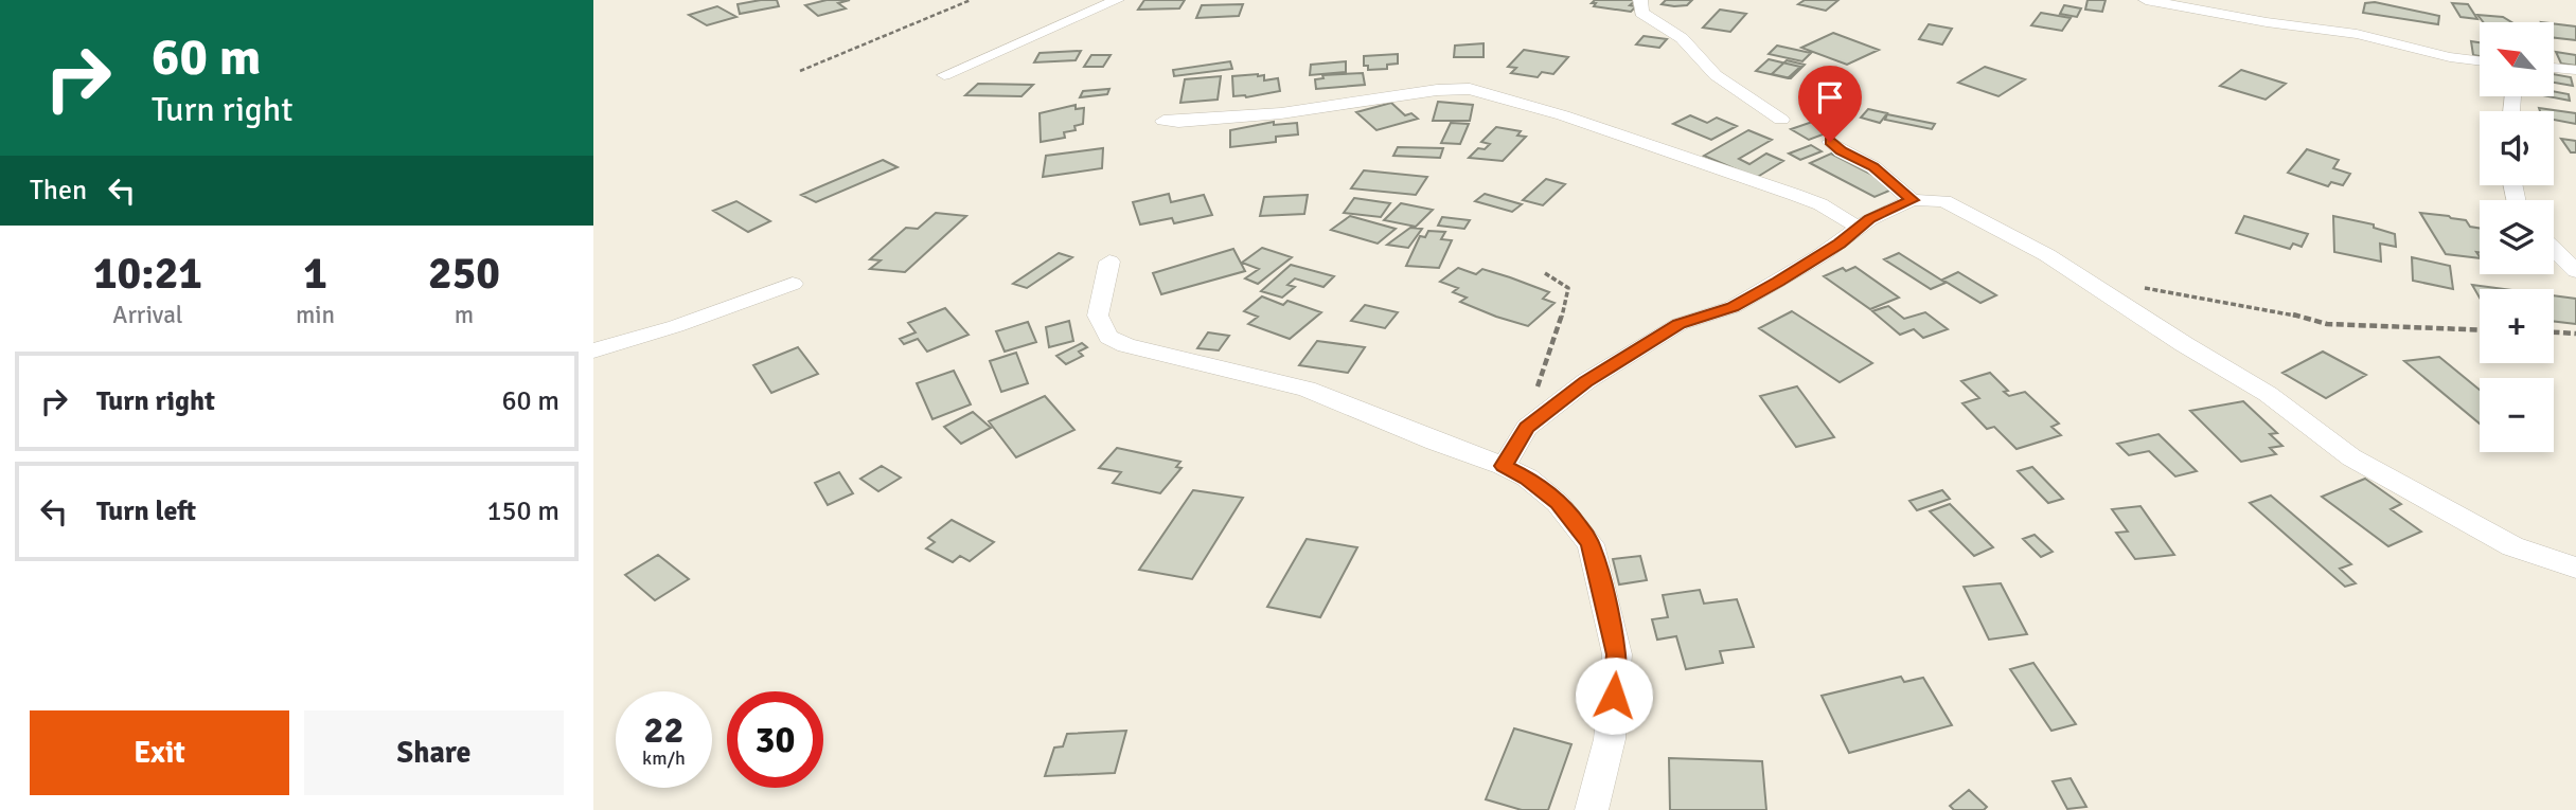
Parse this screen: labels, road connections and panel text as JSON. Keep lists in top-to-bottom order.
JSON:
{
  "north": "top left",
  "page": {
    "turn": ["60 m", "Turn right"],
    "map_buttons": ["+", "−"],
    "then": "Then",
    "eta": [
      "10:21",
      "Arrival",
      "1",
      "min",
      "250",
      "m"
    ],
    "list": [
      {
        "name": "Turn right",
        "value": "60 m"
      },
      {
        "name": "Turn left",
        "value": "150 m"
      }
    ],
    "speed": "22 km/h",
    "limit": "30",
    "buttons": ["Exit", "Share"]
  }
}
